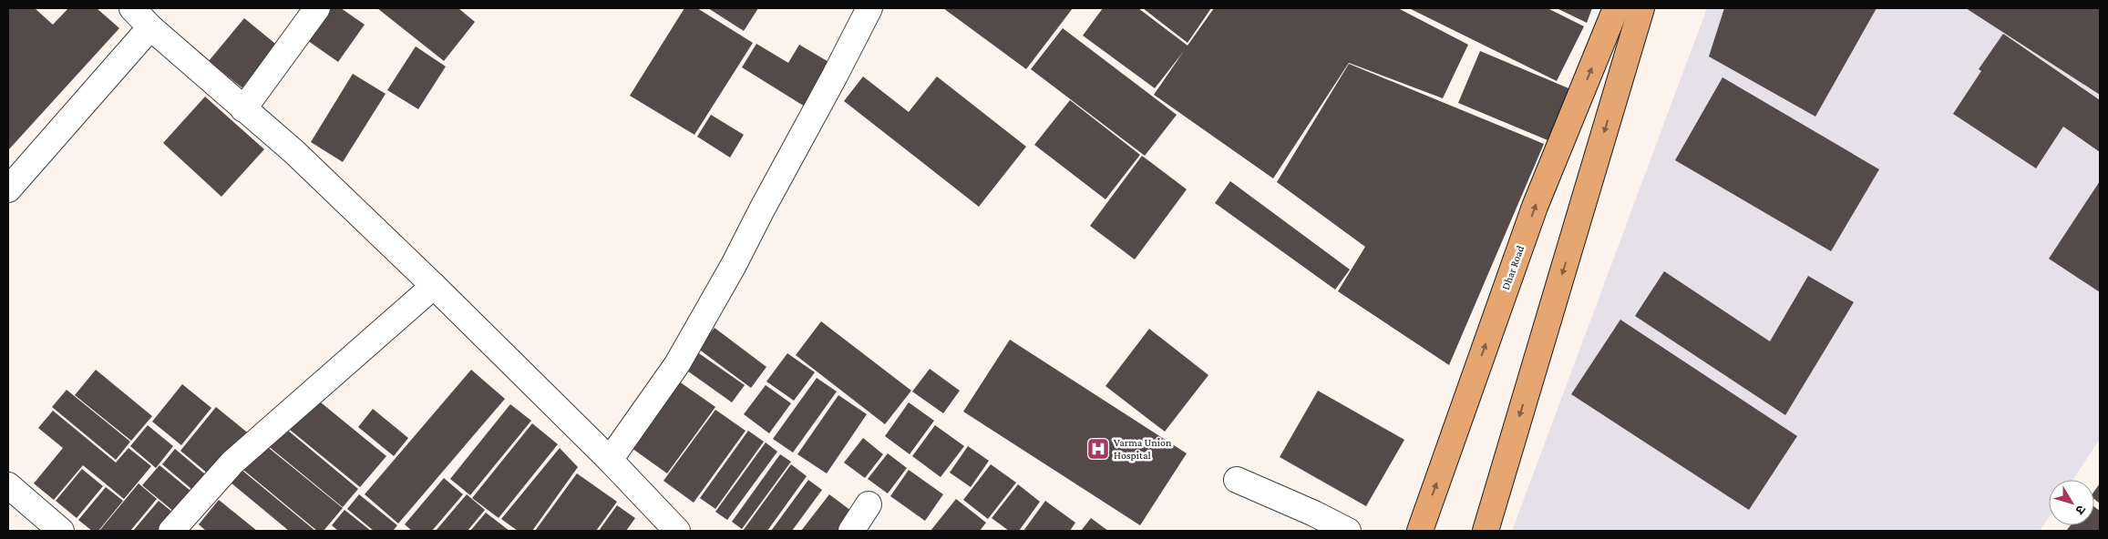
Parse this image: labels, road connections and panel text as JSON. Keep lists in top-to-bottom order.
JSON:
{
  "streets": {
    "main road": ["Dhar Road"]
  },
  "places": {
    "hospital": ["Varma Union Hospital"]
  },
  "north": "bottom right"
}
